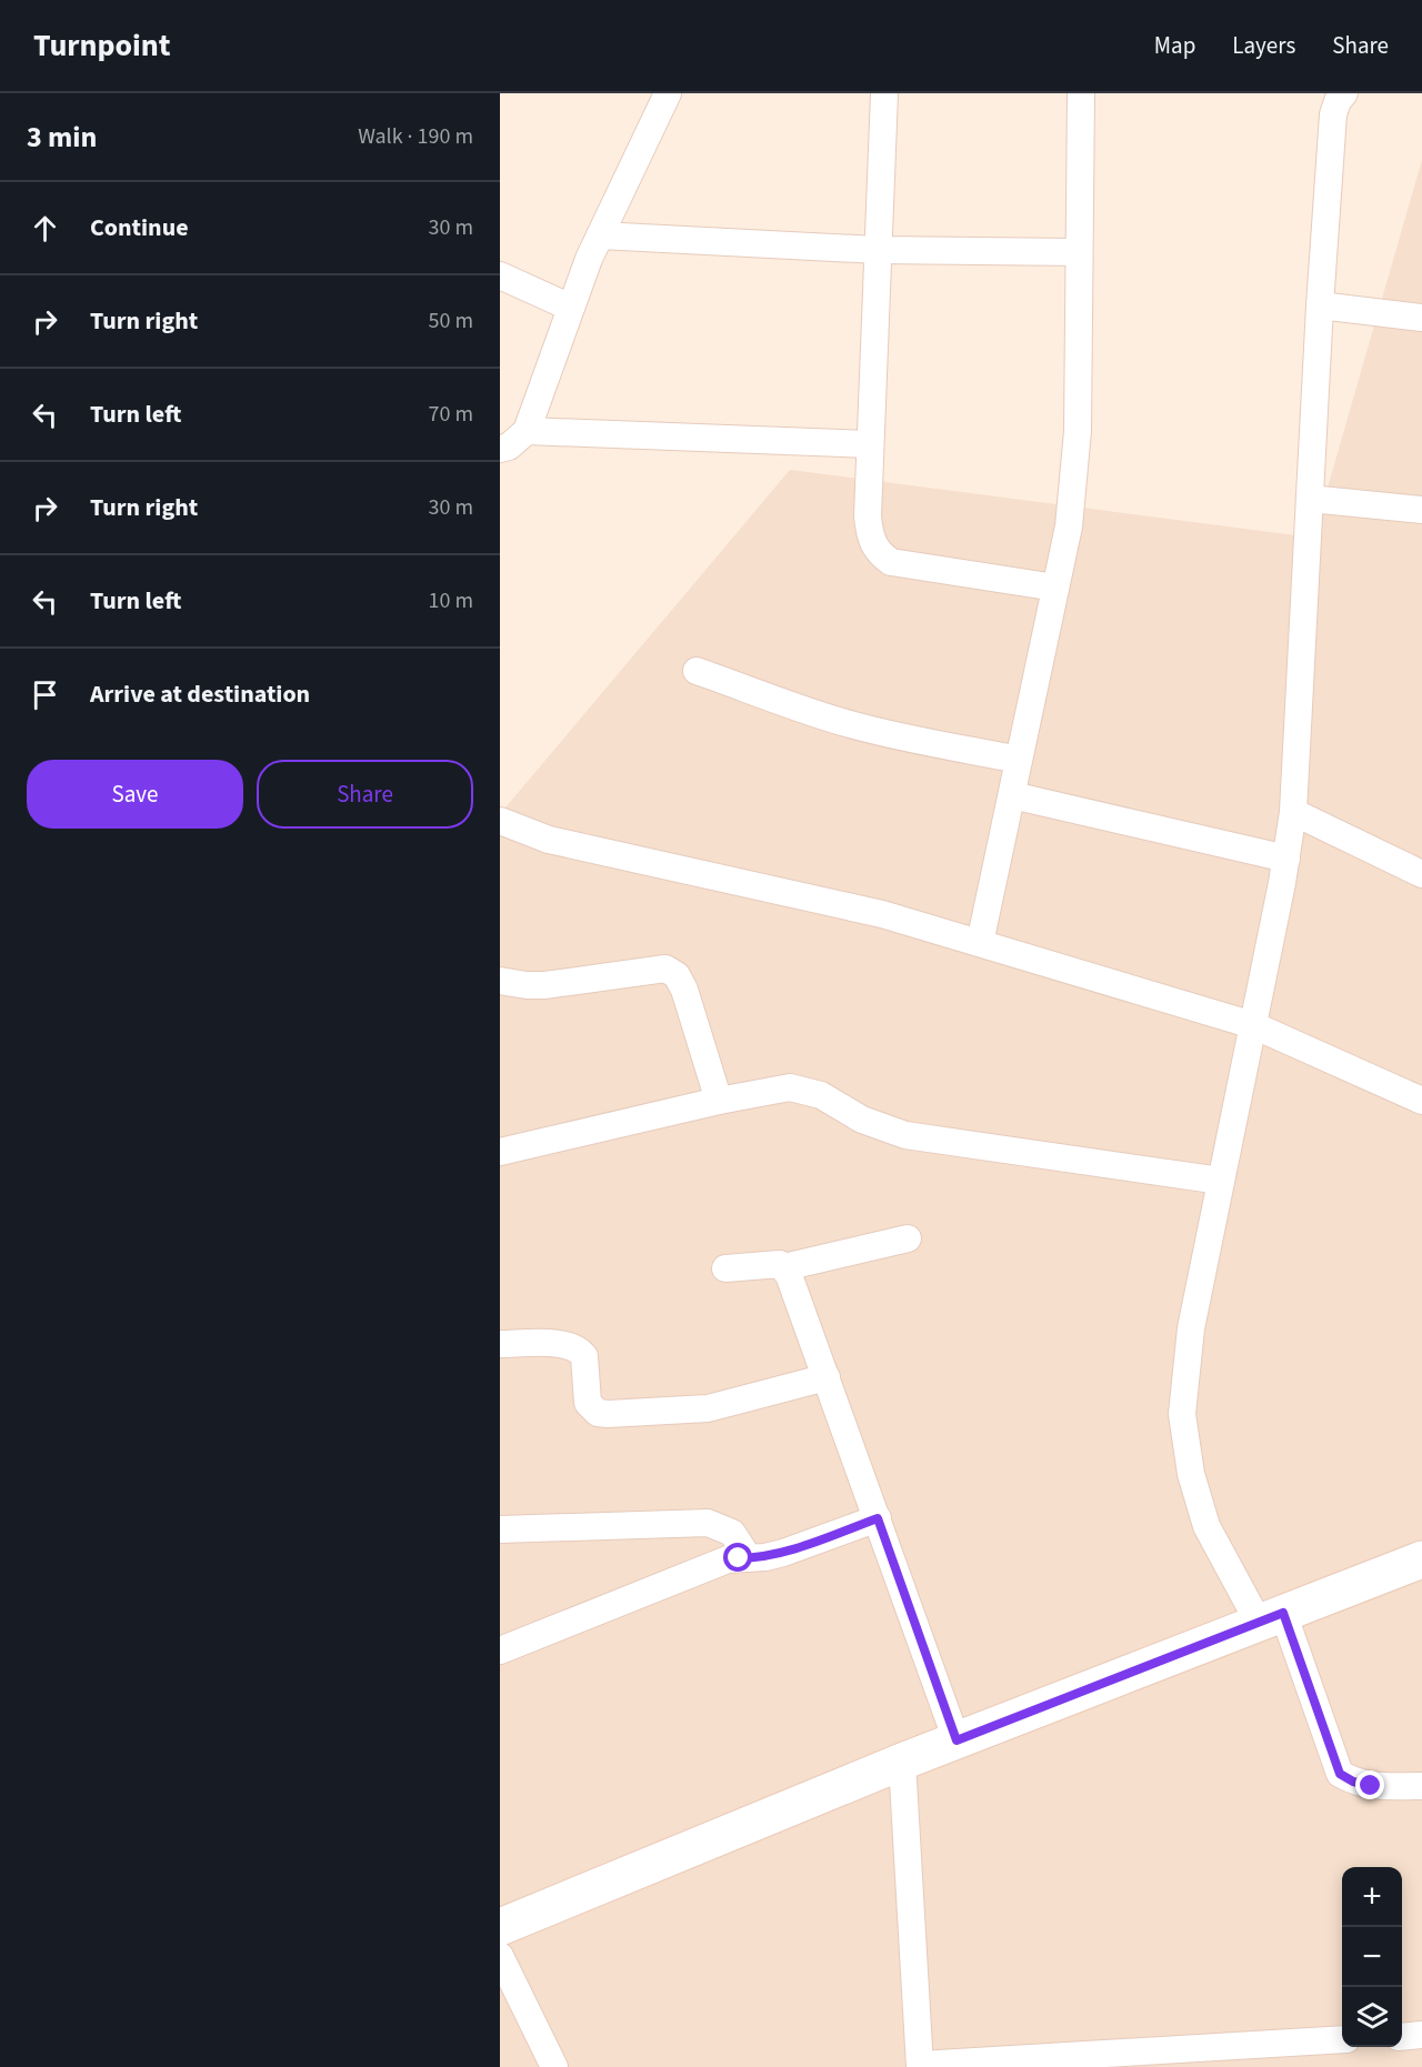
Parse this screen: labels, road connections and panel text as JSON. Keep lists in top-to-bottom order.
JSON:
{
  "page": {
    "header": "Turnpoint",
    "nav": ["Map", "Layers", "Share"],
    "heading": ["3 min", "Walk · 190 m"],
    "list": [
      ["Continue", "30 m"],
      ["Turn right", "50 m"],
      ["Turn left", "70 m"],
      ["Turn right", "30 m"],
      ["Turn left", "10 m"],
      "Arrive at destination"
    ],
    "buttons": ["Save", "Share"],
    "map_buttons": ["+", "−"]
  }
}
